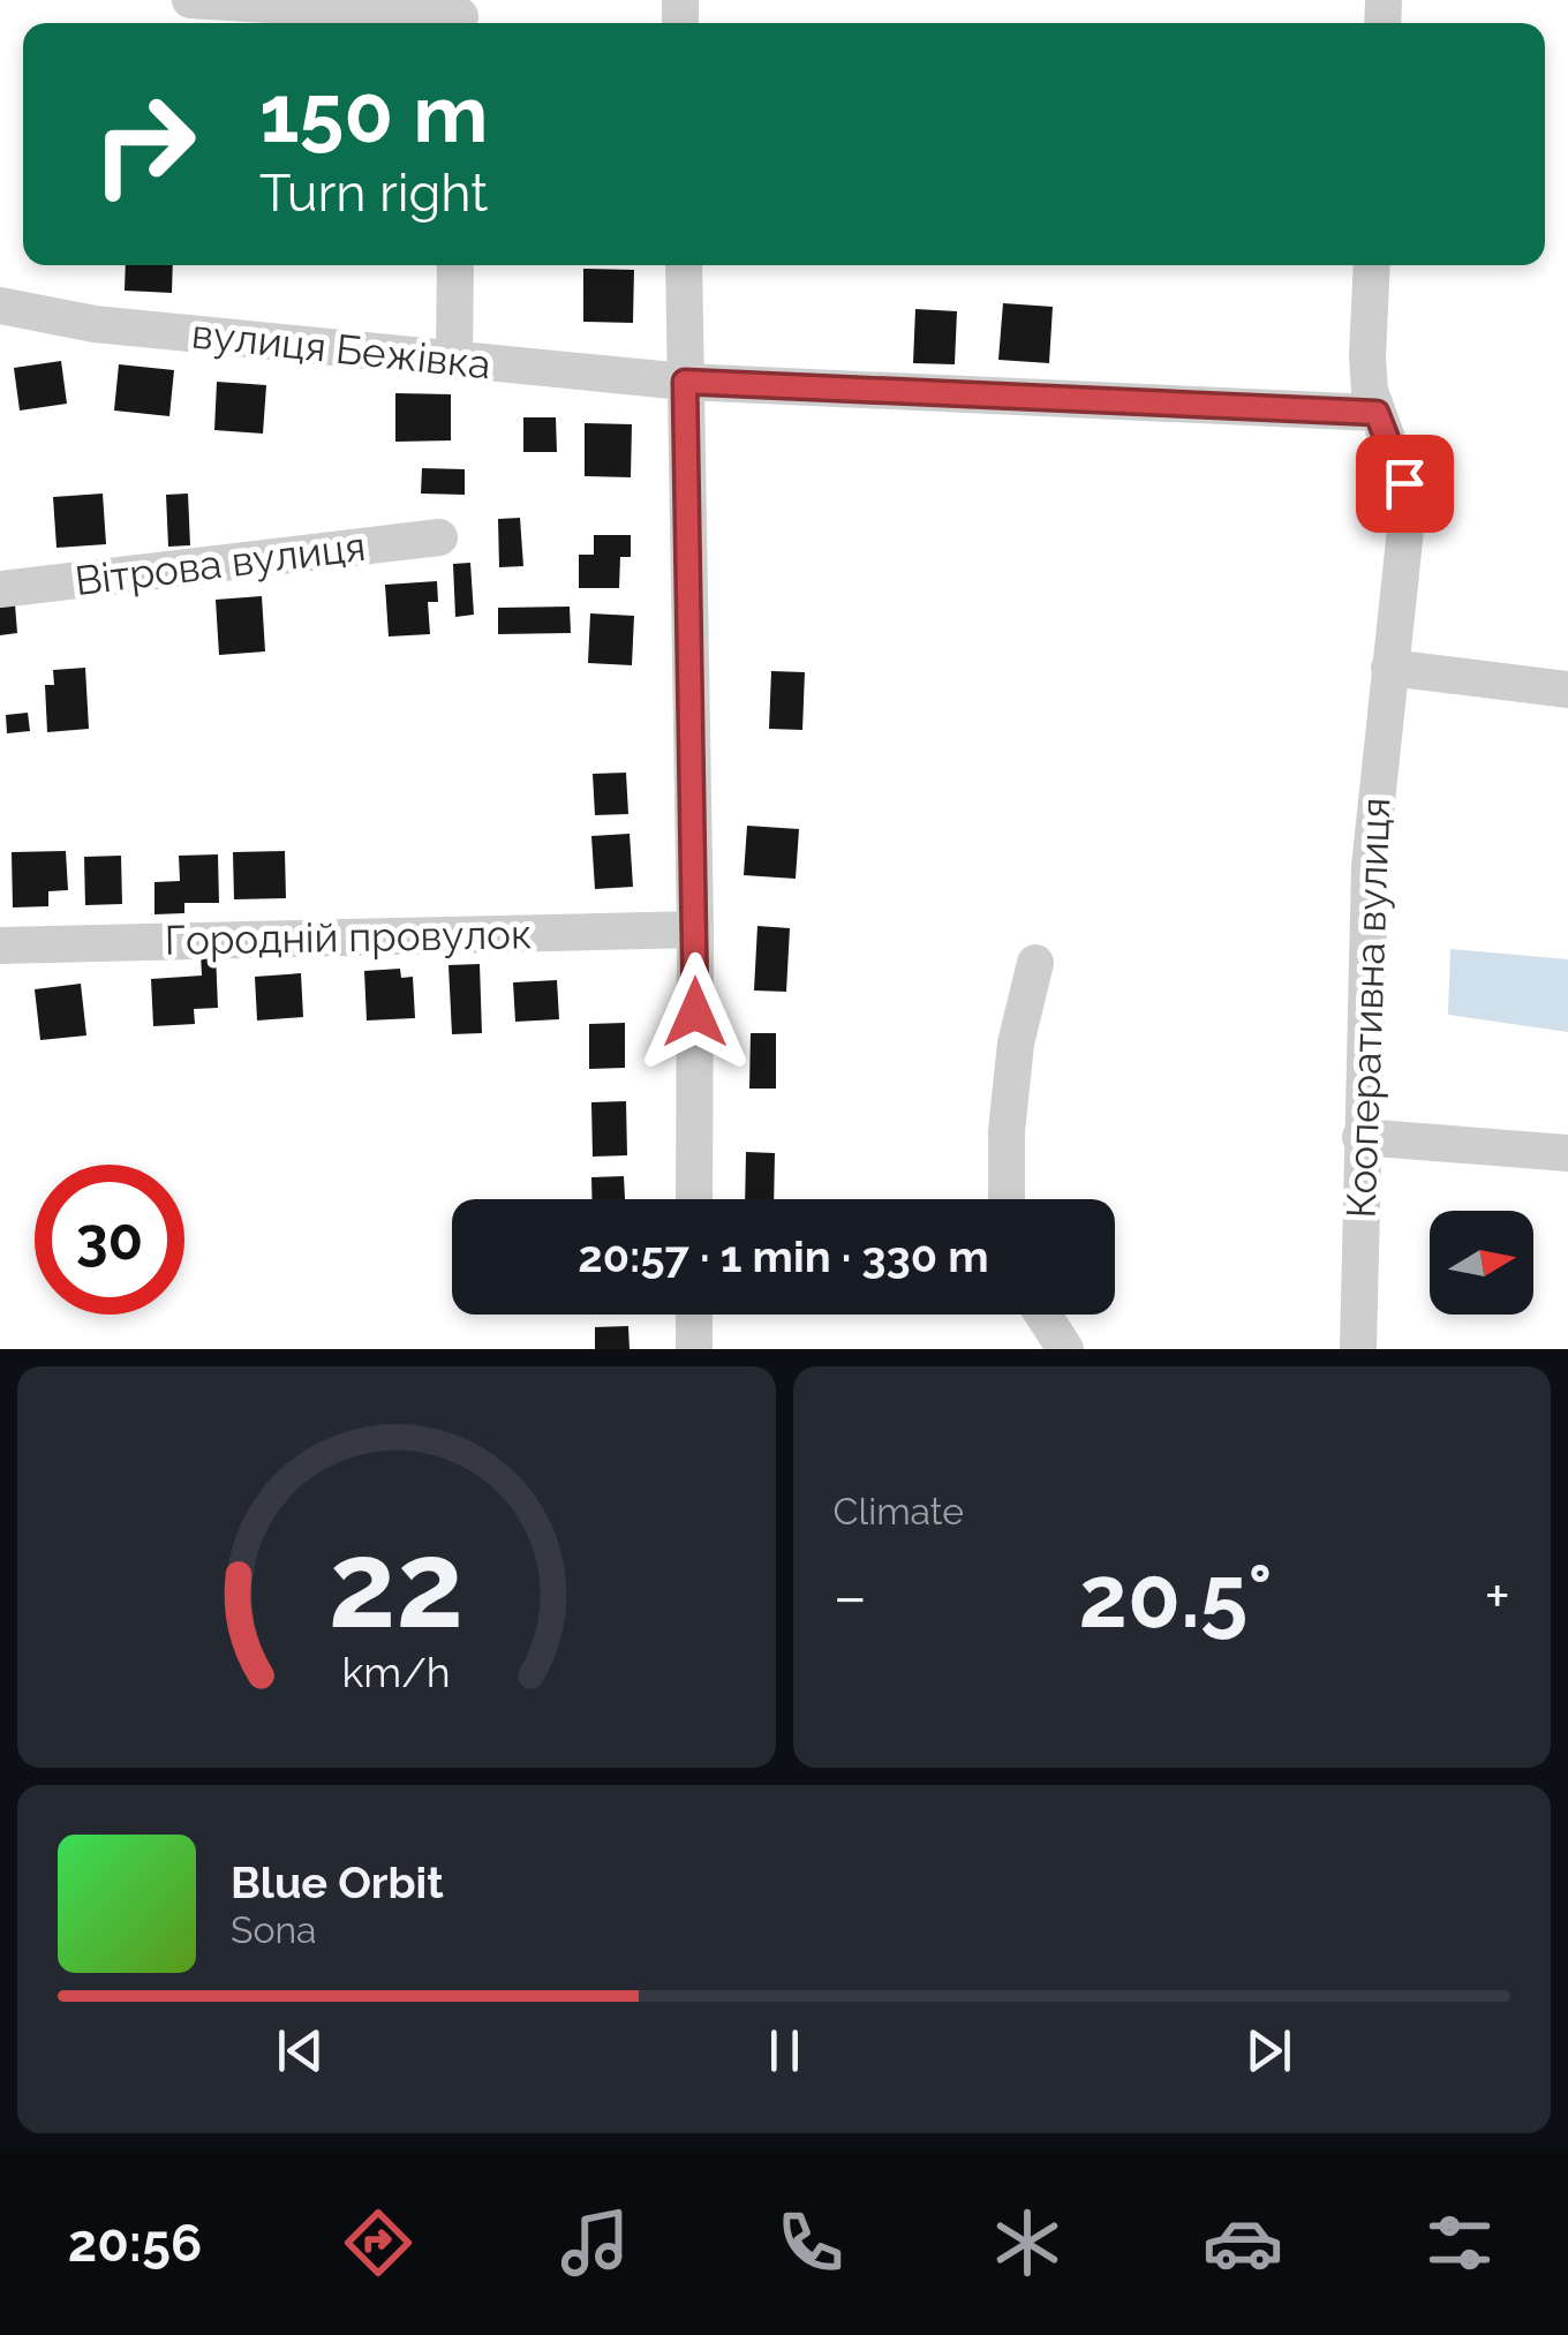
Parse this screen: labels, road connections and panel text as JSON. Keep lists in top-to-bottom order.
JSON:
{
  "streets": {
    "street": [
      "вулиця Бежівка",
      "Вітрова вулиця",
      "Городній провулок",
      "Кооперативна вулиця"
    ]
  },
  "crossings": [
    ["вулиця Бежівка", "Кооперативна вулиця"]
  ],
  "north": "right",
  "page": {
    "turn": ["150 m", "Turn right"],
    "limit": "30",
    "trip": "20:57 · 1 min · 330 m",
    "tile": "Climate",
    "heat": ["−", "20.5°", "+"],
    "song": ["Blue Orbit", "Sona"],
    "tabs": "20:56",
    "gauge": ["22", "km/h"]
  }
}
